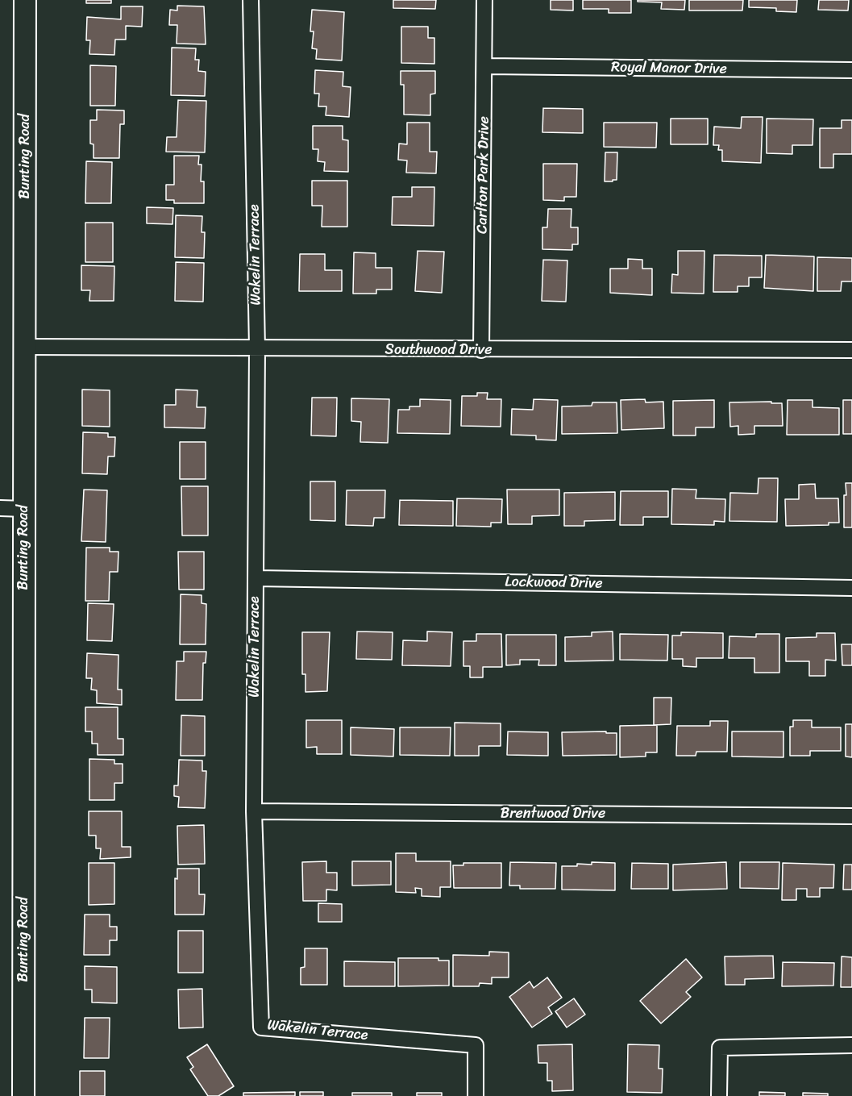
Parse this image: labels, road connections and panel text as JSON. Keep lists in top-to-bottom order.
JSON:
{
  "streets": {
    "main road": ["Bunting Road"],
    "street": [
      "Royal Manor Drive",
      "Carlton Park Drive",
      "Wakelin Terrace",
      "Southwood Drive",
      "Lockwood Drive",
      "Brentwood Drive"
    ]
  },
  "crossings": [
    ["Royal Manor Drive", "Carlton Park Drive"],
    ["Bunting Road", "Southwood Drive"],
    ["Carlton Park Drive", "Southwood Drive"],
    ["Wakelin Terrace", "Southwood Drive"],
    ["Wakelin Terrace", "Lockwood Drive"],
    ["Wakelin Terrace", "Brentwood Drive"]
  ]
}
